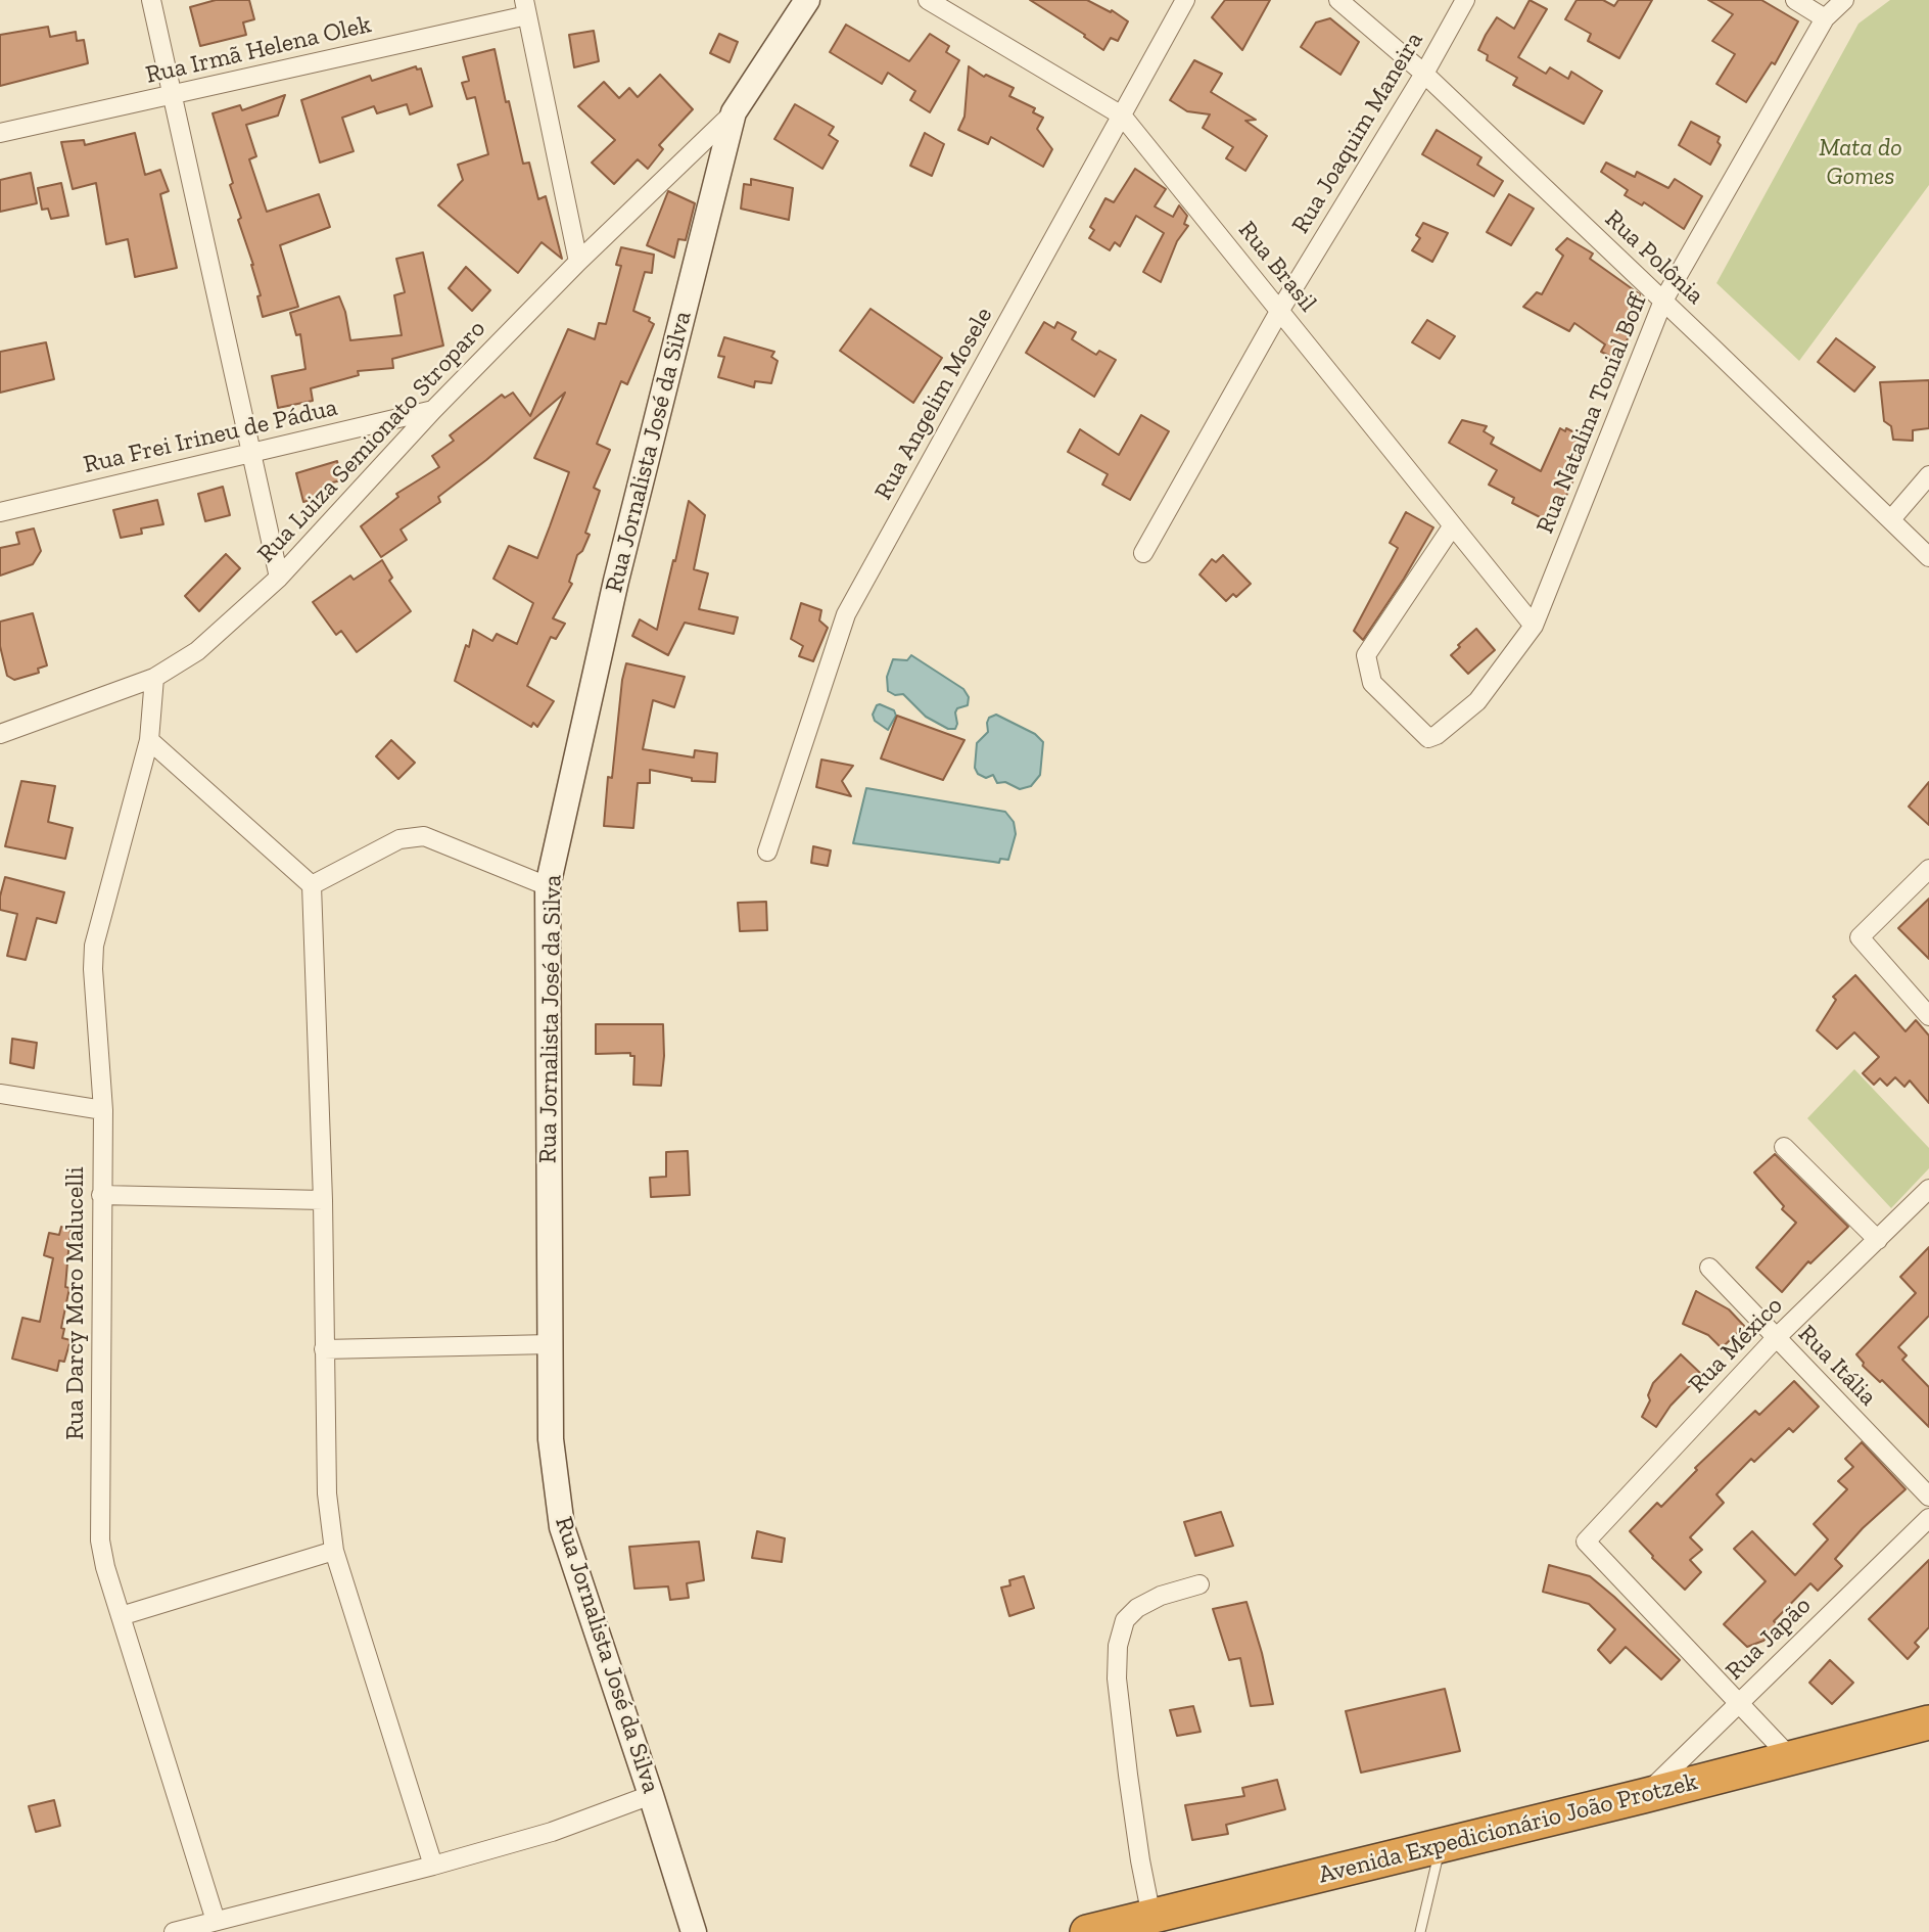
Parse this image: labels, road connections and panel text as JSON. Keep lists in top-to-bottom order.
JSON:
{
  "streets": {
    "highway": ["Avenida Expedicionário João Protzek"],
    "main road": ["Rua Jornalista José da Silva"],
    "street": [
      "Rua Irmã Helena Olek",
      "Rua Joaquim Maneira",
      "Rua Polônia",
      "Rua Brasil",
      "Rua Angelim Mosele",
      "Rua Natalina Tonial Boff",
      "Rua Frei Irineu de Pádua",
      "Rua Luiza Semionato Stroparo",
      "Rua Darcy Moro Malucelli",
      "Rua México",
      "Rua Itália",
      "Rua Japão"
    ]
  },
  "crossings": [
    ["Rua Joaquim Maneira", "Rua Polônia"],
    ["Rua Joaquim Maneira", "Rua Brasil"],
    ["Rua Polônia", "Rua Natalina Tonial Boff"],
    ["Rua Brasil", "Rua Angelim Mosele"],
    ["Rua Brasil", "Rua Natalina Tonial Boff"],
    ["Rua Frei Irineu de Pádua", "Rua Luiza Semionato Stroparo"],
    ["Rua Luiza Semionato Stroparo", "Rua Jornalista José da Silva"],
    ["Rua Luiza Semionato Stroparo", "Rua Darcy Moro Malucelli"],
    ["Rua México", "Rua Itália"],
    ["Rua México", "Rua Japão"],
    ["Rua Japão", "Avenida Expedicionário João Protzek"]
  ],
  "parks": ["Mata do Gomes"]
}
